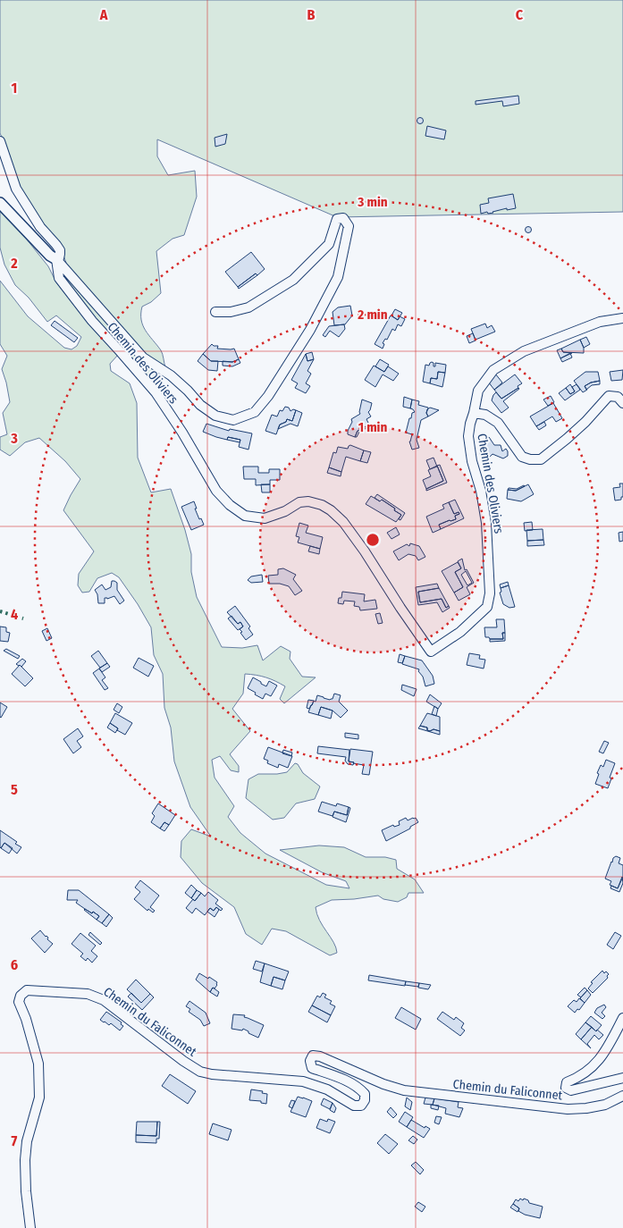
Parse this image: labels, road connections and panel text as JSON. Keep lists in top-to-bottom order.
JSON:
{
  "streets": {
    "street": ["Chemin des Oliviers", "Chemin du Faliconnet"]
  },
  "grid": {
    "columns": ["A", "B", "C"],
    "rows": [
      "1",
      "2",
      "3",
      "4",
      "5",
      "6",
      "7"
    ]
  },
  "rings": ["3 min", "2 min", "1 min"]
}
